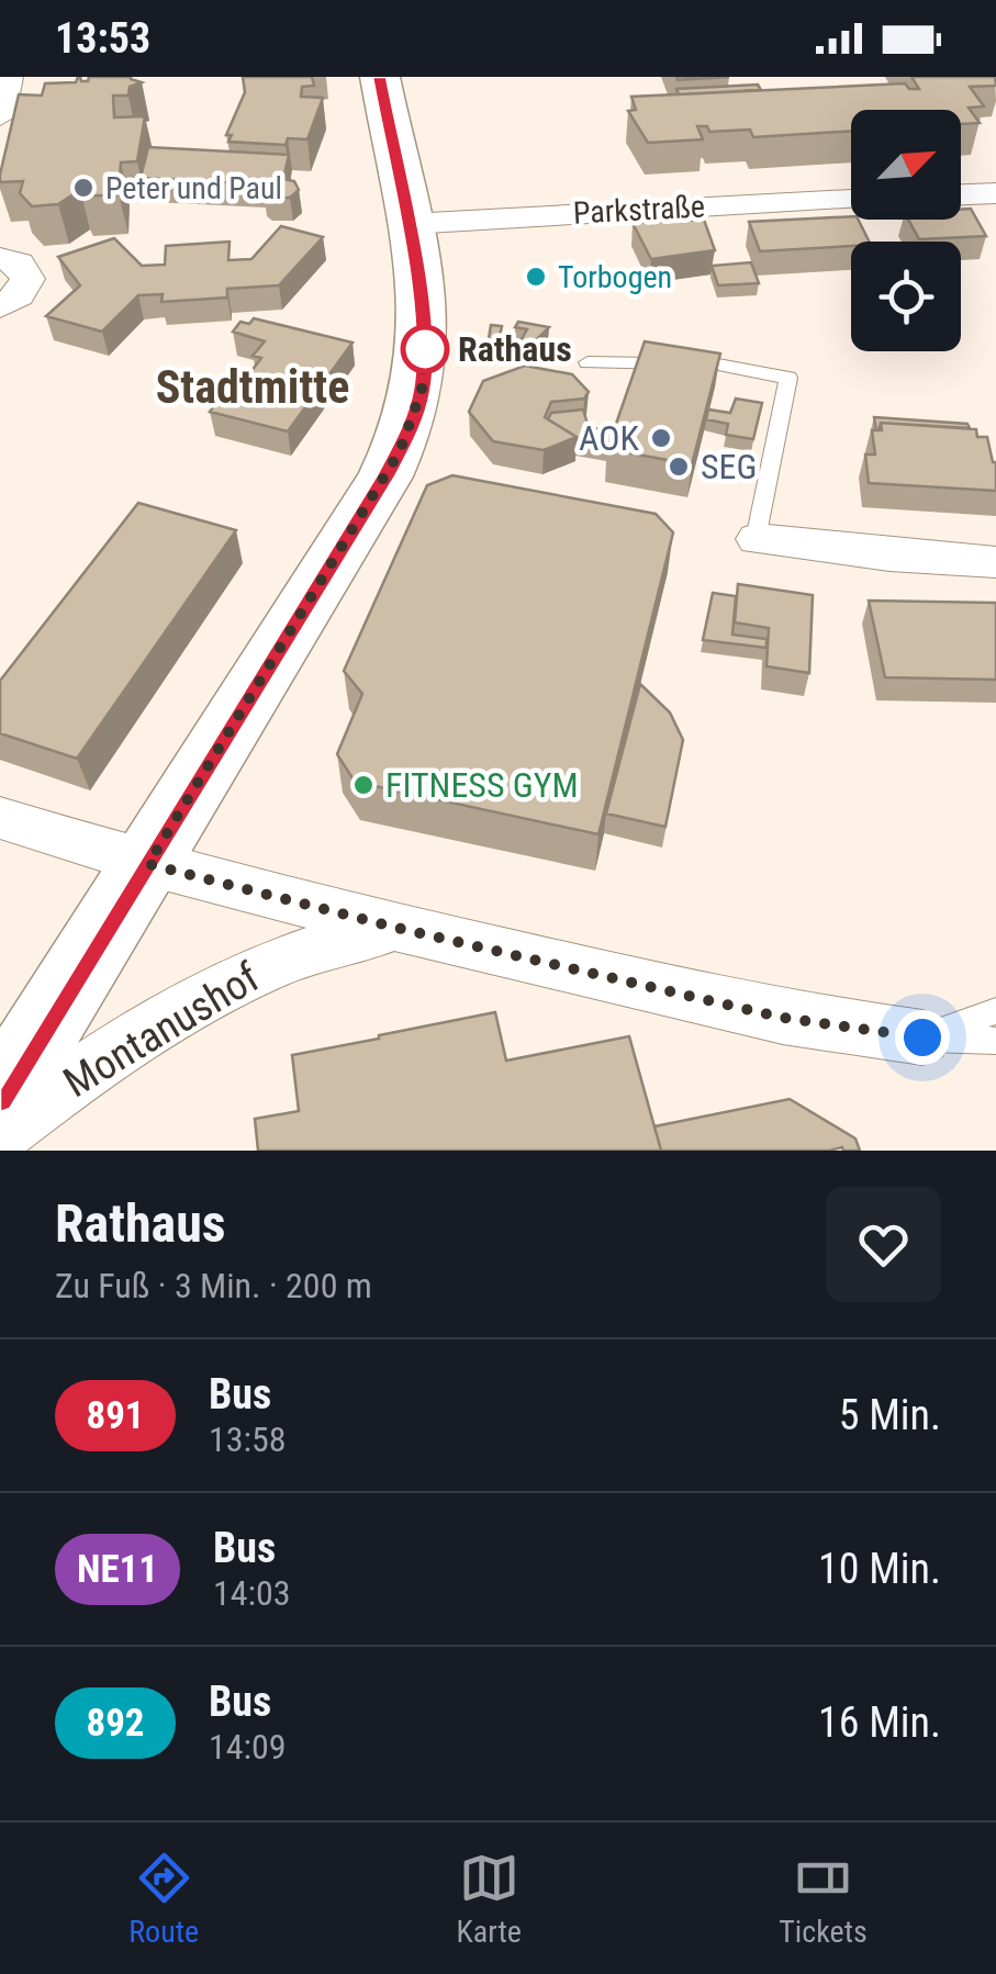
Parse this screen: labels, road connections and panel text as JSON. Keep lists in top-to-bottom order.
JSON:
{
  "streets": {
    "street": ["Parkstraße", "Montanushof"]
  },
  "districts": ["Stadtmitte"],
  "places": [
    "Peter und Paul",
    "Torbogen",
    "Rathaus",
    "AOK",
    "SEG",
    "FITNESS GYM"
  ],
  "lines": ["bus line 891"],
  "north": "top right",
  "page": {
    "status": "13:53",
    "heading": ["Rathaus", "Zu Fuß · 3 Min. · 200 m"],
    "list": [
      {
        "mark": "891",
        "name": "Bus",
        "note": "13:58",
        "value": "5 Min."
      },
      {
        "mark": "NE11",
        "name": "Bus",
        "note": "14:03",
        "value": "10 Min."
      },
      {
        "mark": "892",
        "name": "Bus",
        "note": "14:09",
        "value": "16 Min."
      }
    ],
    "tabs": ["Route", "Karte", "Tickets"]
  }
}
